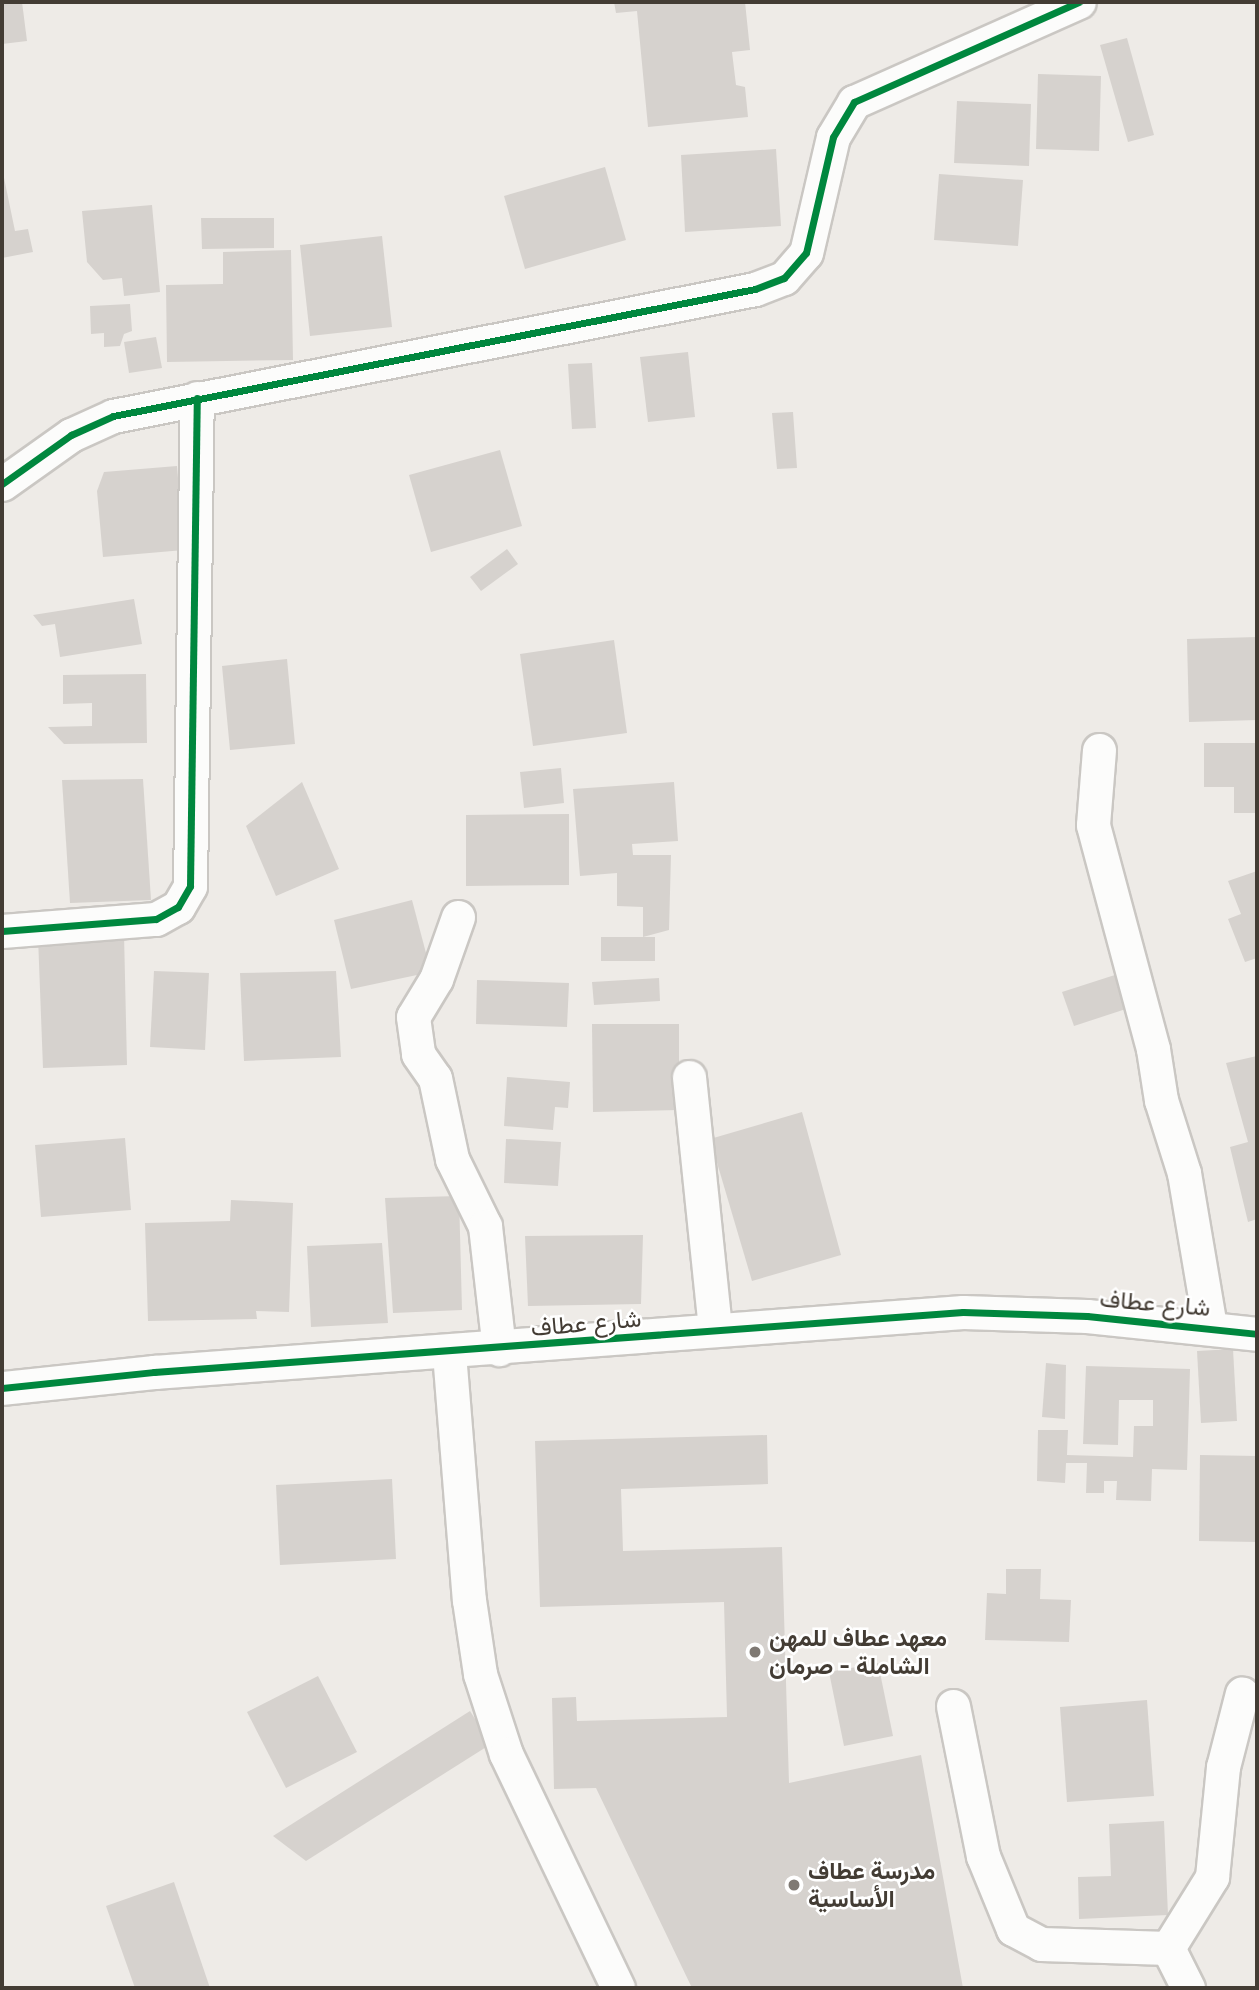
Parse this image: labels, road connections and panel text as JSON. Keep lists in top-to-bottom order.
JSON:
{
  "streets": {
    "street": ["شارع عطاف"]
  },
  "places": ["معهد عطاف للمهن الشاملة - صرمان", "مدرسة عطاف الأساسية"]
}
